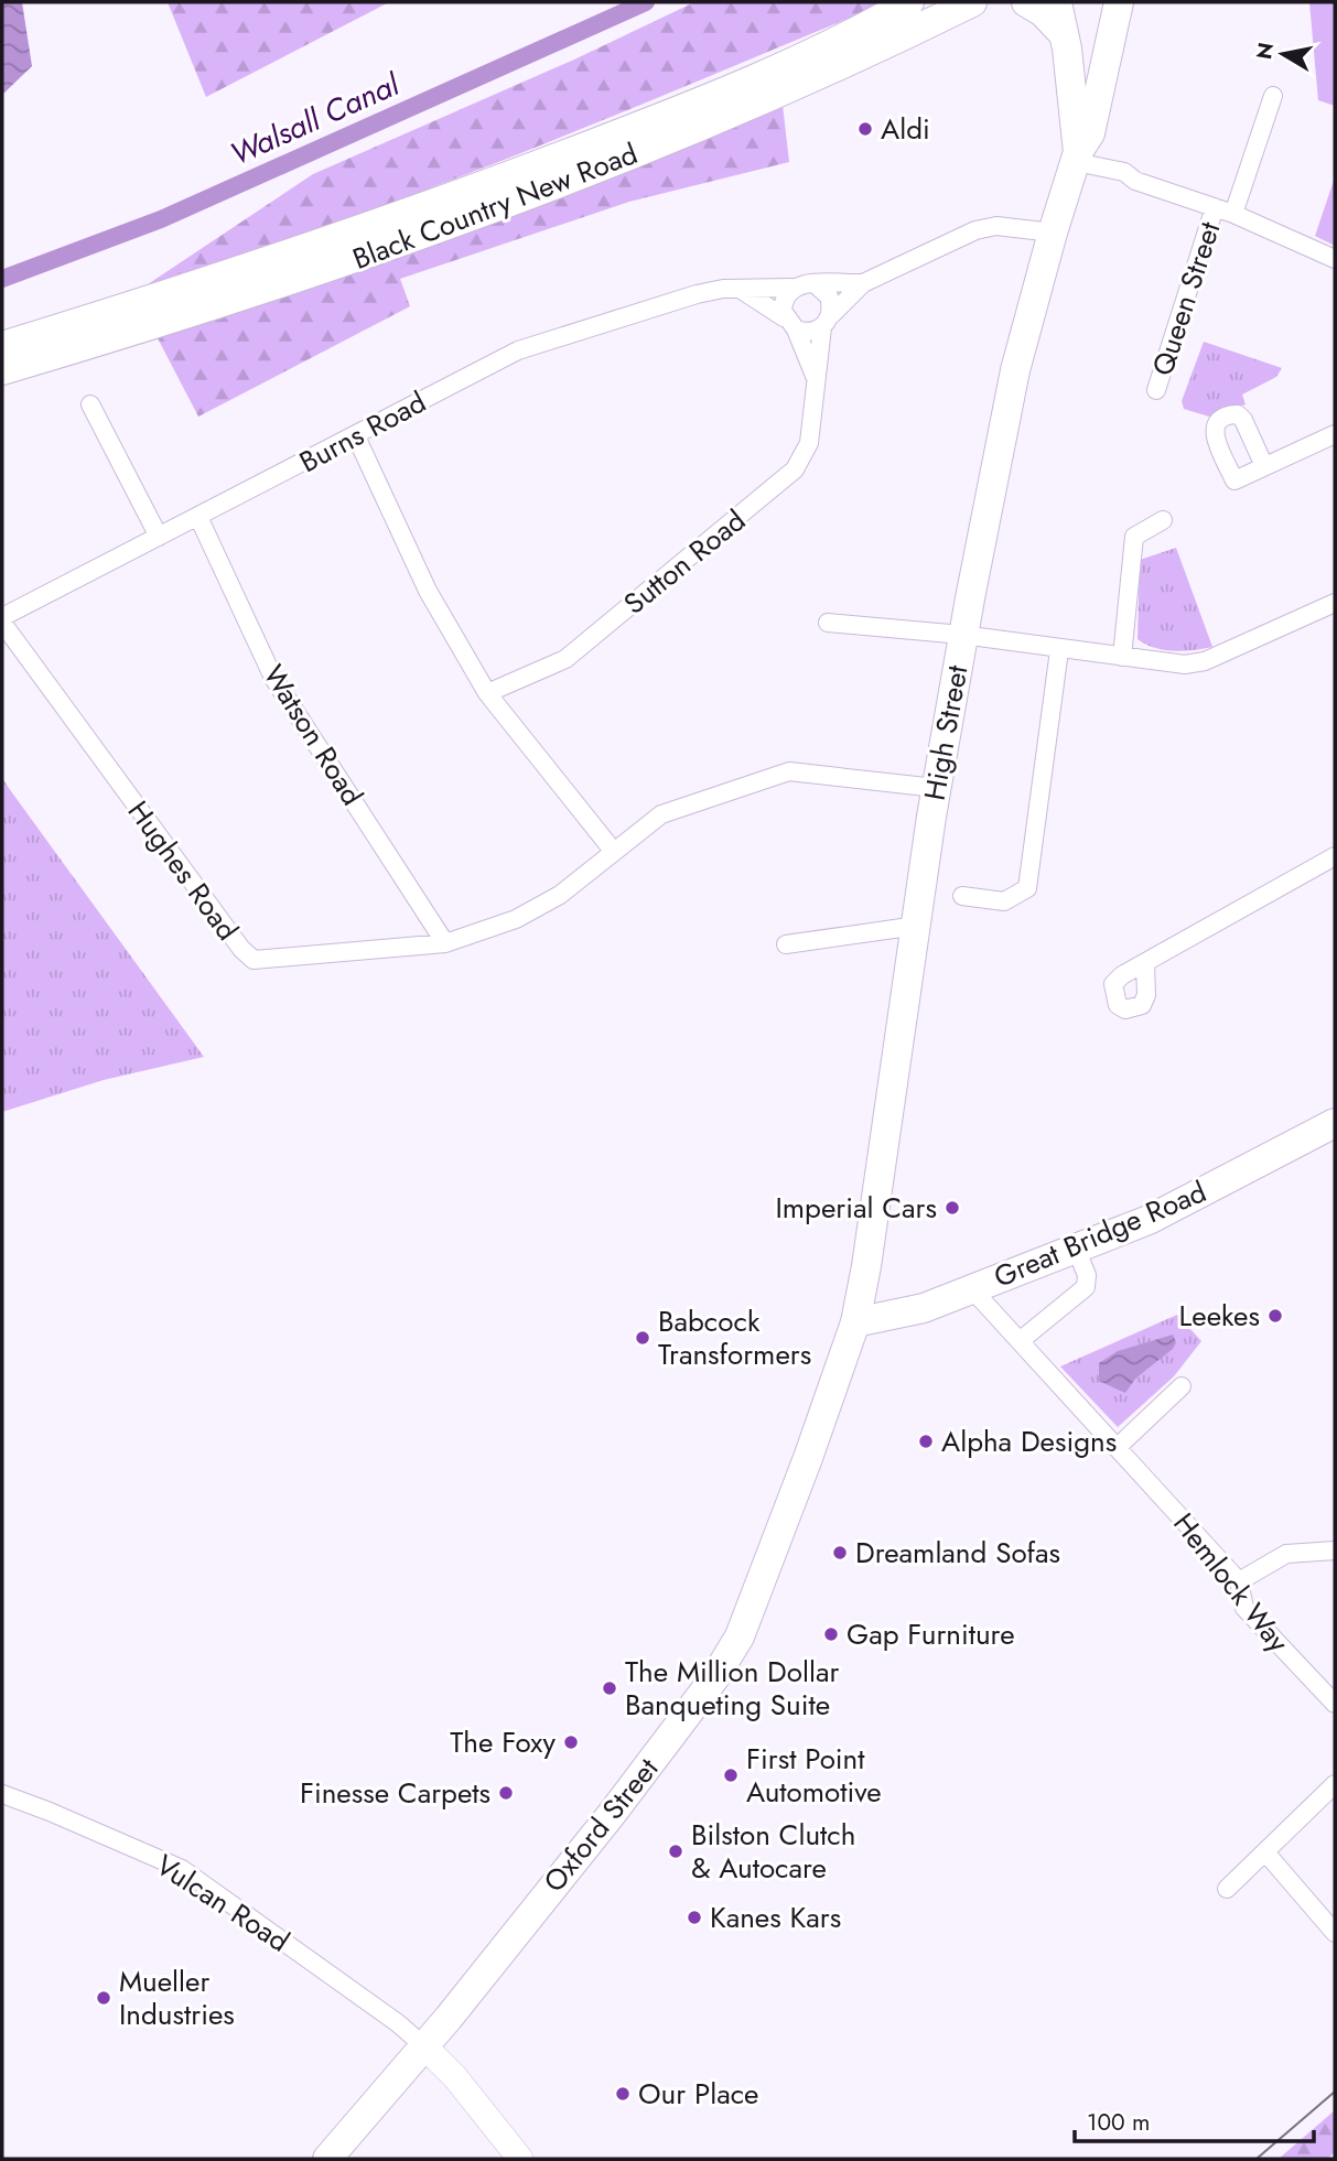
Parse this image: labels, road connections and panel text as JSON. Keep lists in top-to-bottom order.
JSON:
{
  "streets": {
    "main road": [
      "Black Country New Road",
      "High Street",
      "Great Bridge Road",
      "Oxford Street"
    ],
    "street": [
      "Queen Street",
      "Burns Road",
      "Sutton Road",
      "Watson Road",
      "Hughes Road",
      "Hemlock Way",
      "Vulcan Road"
    ]
  },
  "crossings": [
    ["Queen Street", "High Street"],
    ["Burns Road", "Sutton Road"],
    ["Burns Road", "Watson Road"],
    ["Burns Road", "Hughes Road"],
    ["High Street", "Great Bridge Road"],
    ["High Street", "Oxford Street"],
    ["Watson Road", "Hughes Road"],
    ["Great Bridge Road", "Hemlock Way"],
    ["Great Bridge Road", "Oxford Street"],
    ["Oxford Street", "Vulcan Road"]
  ],
  "water": ["Walsall Canal"],
  "places": [
    "Aldi",
    "Imperial Cars",
    "Leekes",
    "Babcock Transformers",
    "Alpha Designs",
    "Dreamland Sofas",
    "Gap Furniture",
    "The Million Dollar Banqueting Suite",
    "The Foxy",
    "First Point Automotive",
    "Finesse Carpets",
    "Bilston Clutch & Autocare",
    "Kanes Kars",
    "Mueller Industries",
    "Our Place"
  ],
  "scale_bar": "100 m",
  "north": "left"
}
